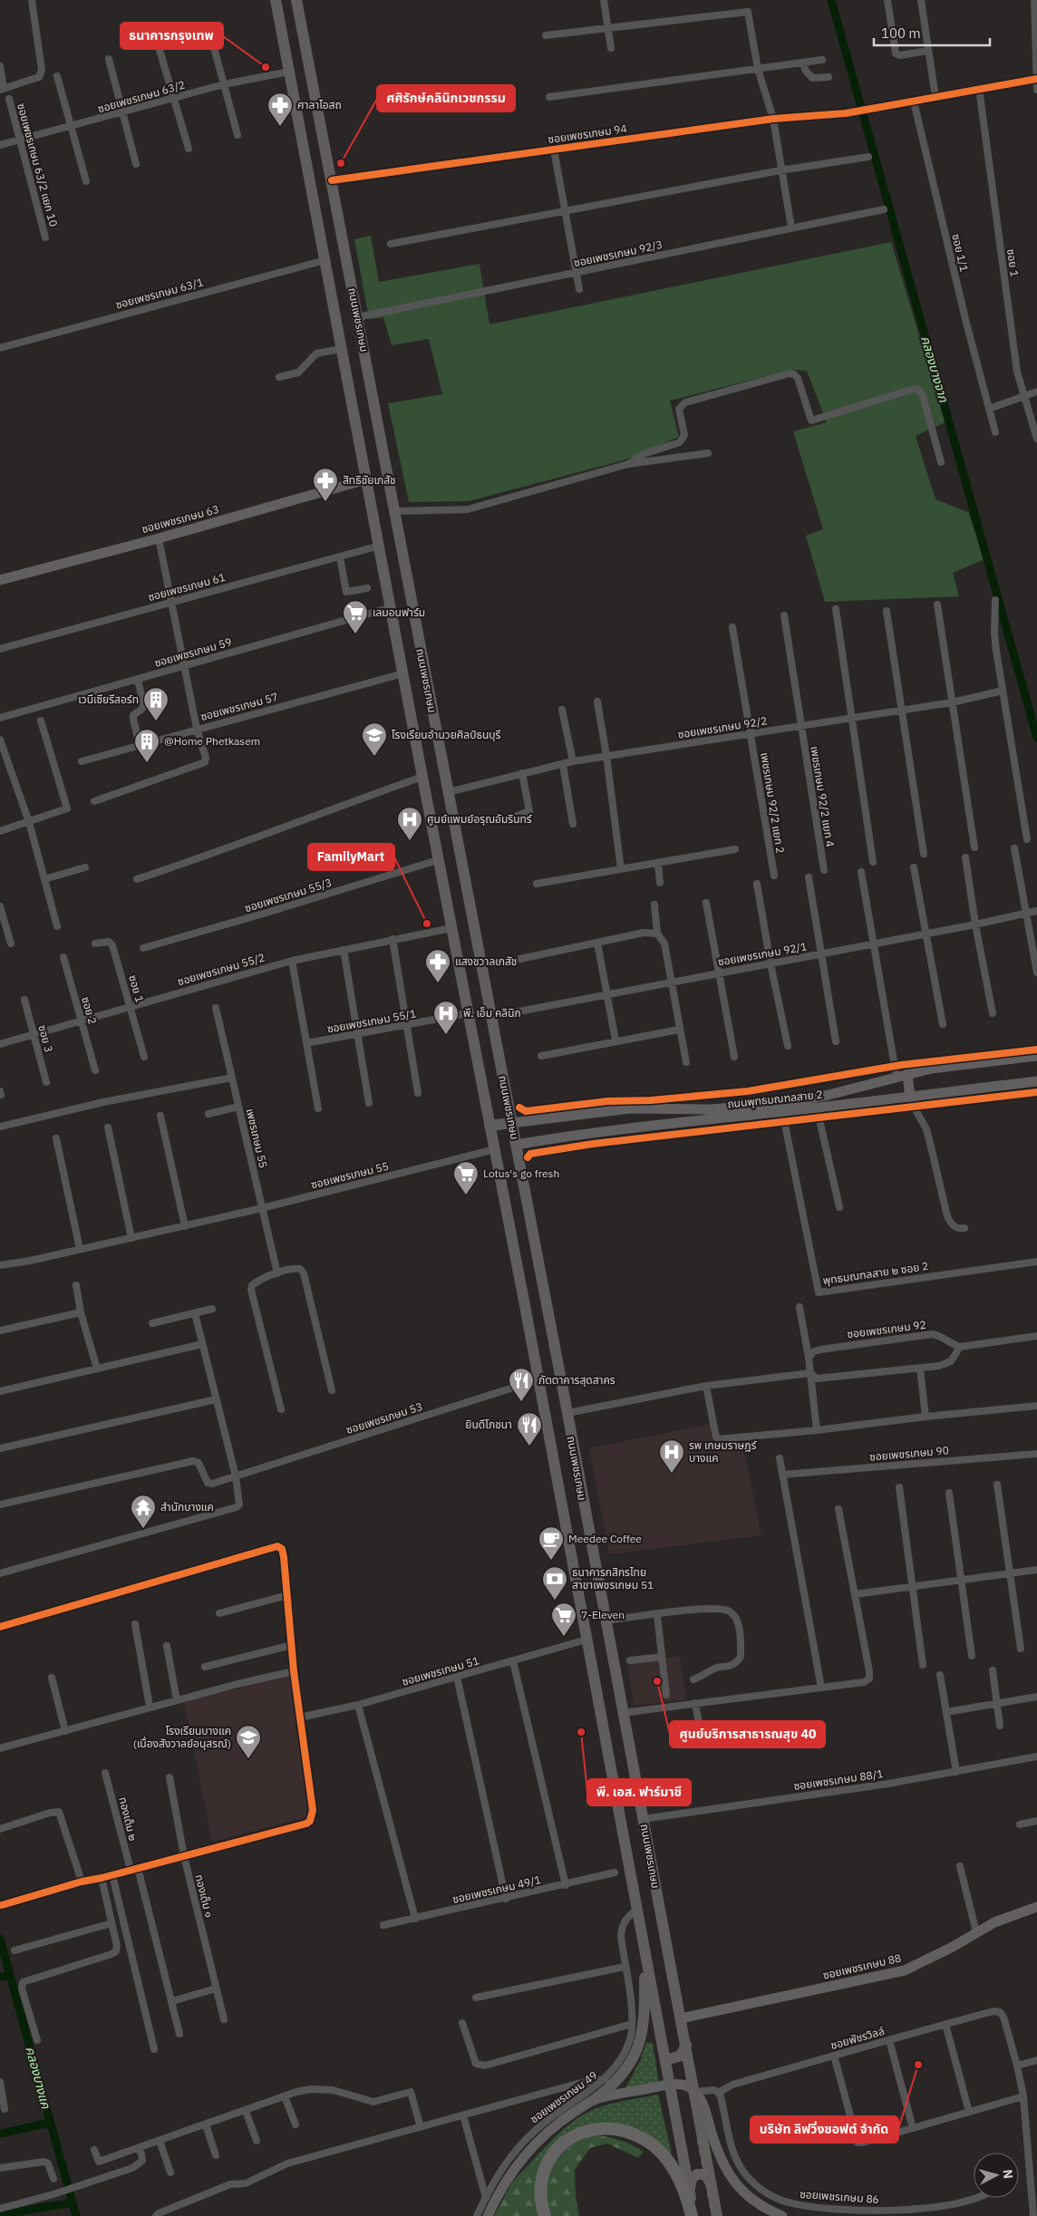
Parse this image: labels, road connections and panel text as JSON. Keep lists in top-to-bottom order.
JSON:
{
  "streets": {
    "main road": [
      "ถนนเพชรเกษม",
      "ซอยเพชรเกษม 63",
      "ถนนพุทธมณฑลสาย 2",
      "ซอยเพชรเกษม 88"
    ],
    "street": [
      "ซอยเพชรเกษม 63/2",
      "ซอยเพชรเกษม 94",
      "ซอยเพชรเกษม 63/2 แยก 10",
      "ซอย 1/1",
      "ซอยเพชรเกษม 92/3",
      "ซอย 1",
      "ซอยเพชรเกษม 63/1",
      "ซอยเพชรเกษม 61",
      "ซอยเพชรเกษม 59",
      "ซอยเพชรเกษม 57",
      "ซอยเพชรเกษม 92/2",
      "เพชรเกษม 92/2 แยก 4",
      "เพชรเกษม 92/2 แยก 2",
      "ซอยเพชรเกษม 55/3",
      "ซอยเพชรเกษม 92/1",
      "ซอยเพชรเกษม 55/2",
      "ซอย 2",
      "ซอยเพชรเกษม 55/1",
      "ซอย 3",
      "เพชรเกษม 55",
      "ซอยเพชรเกษม 55",
      "พุทธมณฑลสาย ๒ ซอย 2",
      "ซอยเพชรเกษม 92",
      "ซอยเพชรเกษม 53",
      "ซอยเพชรเกษม 90",
      "ซอยเพชรเกษม 51",
      "ซอยเพชรเกษม 88/1",
      "ทองเต็ม ๒",
      "ซอยเพชรเกษม 49/1",
      "ทองเต็ม ๑",
      "ซอยพัชรวิลล์",
      "ซอยเพชรเกษม 49",
      "ซอยเพชรเกษม 86"
    ]
  },
  "crossings": [
    ["ซอยเพชรเกษม 63/2", "ซอยเพชรเกษม 63/2 แยก 10"],
    ["ซอยเพชรเกษม 63/2", "ถนนเพชรเกษม"],
    ["ซอยเพชรเกษม 94", "ซอย 1/1"],
    ["ซอยเพชรเกษม 94", "ซอย 1"],
    ["ซอยเพชรเกษม 94", "ถนนเพชรเกษม"],
    ["ซอยเพชรเกษม 92/3", "ถนนเพชรเกษม"],
    ["ซอย 1", "ซอยเพชรเกษม 55/2"],
    ["ซอยเพชรเกษม 63/1", "ถนนเพชรเกษม"],
    ["ถนนเพชรเกษม", "ซอยเพชรเกษม 63"],
    ["ถนนเพชรเกษม", "ซอยเพชรเกษม 61"],
    ["ถนนเพชรเกษม", "ซอยเพชรเกษม 59"],
    ["ถนนเพชรเกษม", "ซอยเพชรเกษม 57"],
    ["ถนนเพชรเกษม", "ซอยเพชรเกษม 92/2"],
    ["ถนนเพชรเกษม", "ซอยเพชรเกษม 55/3"],
    ["ถนนเพชรเกษม", "ซอยเพชรเกษม 92/1"],
    ["ถนนเพชรเกษม", "ซอยเพชรเกษม 55/2"],
    ["ถนนเพชรเกษม", "ซอยเพชรเกษม 55/1"],
    ["ถนนเพชรเกษม", "ถนนพุทธมณฑลสาย 2"],
    ["ถนนเพชรเกษม", "ซอยเพชรเกษม 55"],
    ["ถนนเพชรเกษม", "ซอยเพชรเกษม 53"],
    ["ถนนเพชรเกษม", "ซอยเพชรเกษม 51"],
    ["ถนนเพชรเกษม", "ซอยเพชรเกษม 88/1"],
    ["ถนนเพชรเกษม", "ซอยเพชรเกษม 88"],
    ["ถนนเพชรเกษม", "ซอยเพชรเกษม 49"],
    ["ซอยเพชรเกษม 92/2", "เพชรเกษม 92/2 แยก 4"],
    ["ซอยเพชรเกษม 92/2", "เพชรเกษม 92/2 แยก 2"],
    ["ซอยเพชรเกษม 55/2", "ซอย 2"],
    ["ซอยเพชรเกษม 55/2", "ซอย 3"],
    ["ถนนพุทธมณฑลสาย 2", "พุทธมณฑลสาย ๒ ซอย 2"],
    ["เพชรเกษม 55", "ซอยเพชรเกษม 55"],
    ["ซอยพัชรวิลล์", "ซอยเพชรเกษม 86"]
  ],
  "water": ["คลองบางจาก", "คลองบางแค"],
  "places": {
    "other": [
      "ธนาคารกรุงเทพ",
      "ศศิรักษ์คลินิกเวชกรรม",
      "FamilyMart",
      "ศูนย์บริการสาธารณสุข 40",
      "พี. เอส. ฟาร์มาซี",
      "บริษัท ลิฟวิ่งซอฟต์ จำกัด"
    ],
    "pharmacy": ["ศาลาโอสถ", "สิทธิชัยเภสัช", "แสงชวาลเภสัช"],
    "supermarket": ["เลมอนฟาร์ม", "Lotus's go fresh", "7-Eleven"],
    "building": ["เวนีเซียรีสอร์ท", "@Home Phetkasem"],
    "school or university": ["โรงเรียนอำนวยศิลป์ธนบุรี", "โรงเรียนบางแค (เนื่องสังวาลย์อนุสรณ์)"],
    "hospital": ["ศูนย์แพมย์อรุณอัมรินทร์", "พี. เอ็ม คลินิก", "รพ เกษมราษฎร์ บางแค"],
    "restaurant": ["ภัตตาคารสุดสาคร", "ยินดีโภชนา"],
    "temple": ["สำนักบางแค"],
    "cafe": ["Meedee Coffee"],
    "bank": ["ธนาคารกสิกรไทย สาขาเพชรเกษม 51"]
  },
  "scale_bar": "100 m",
  "north": "right"
}
